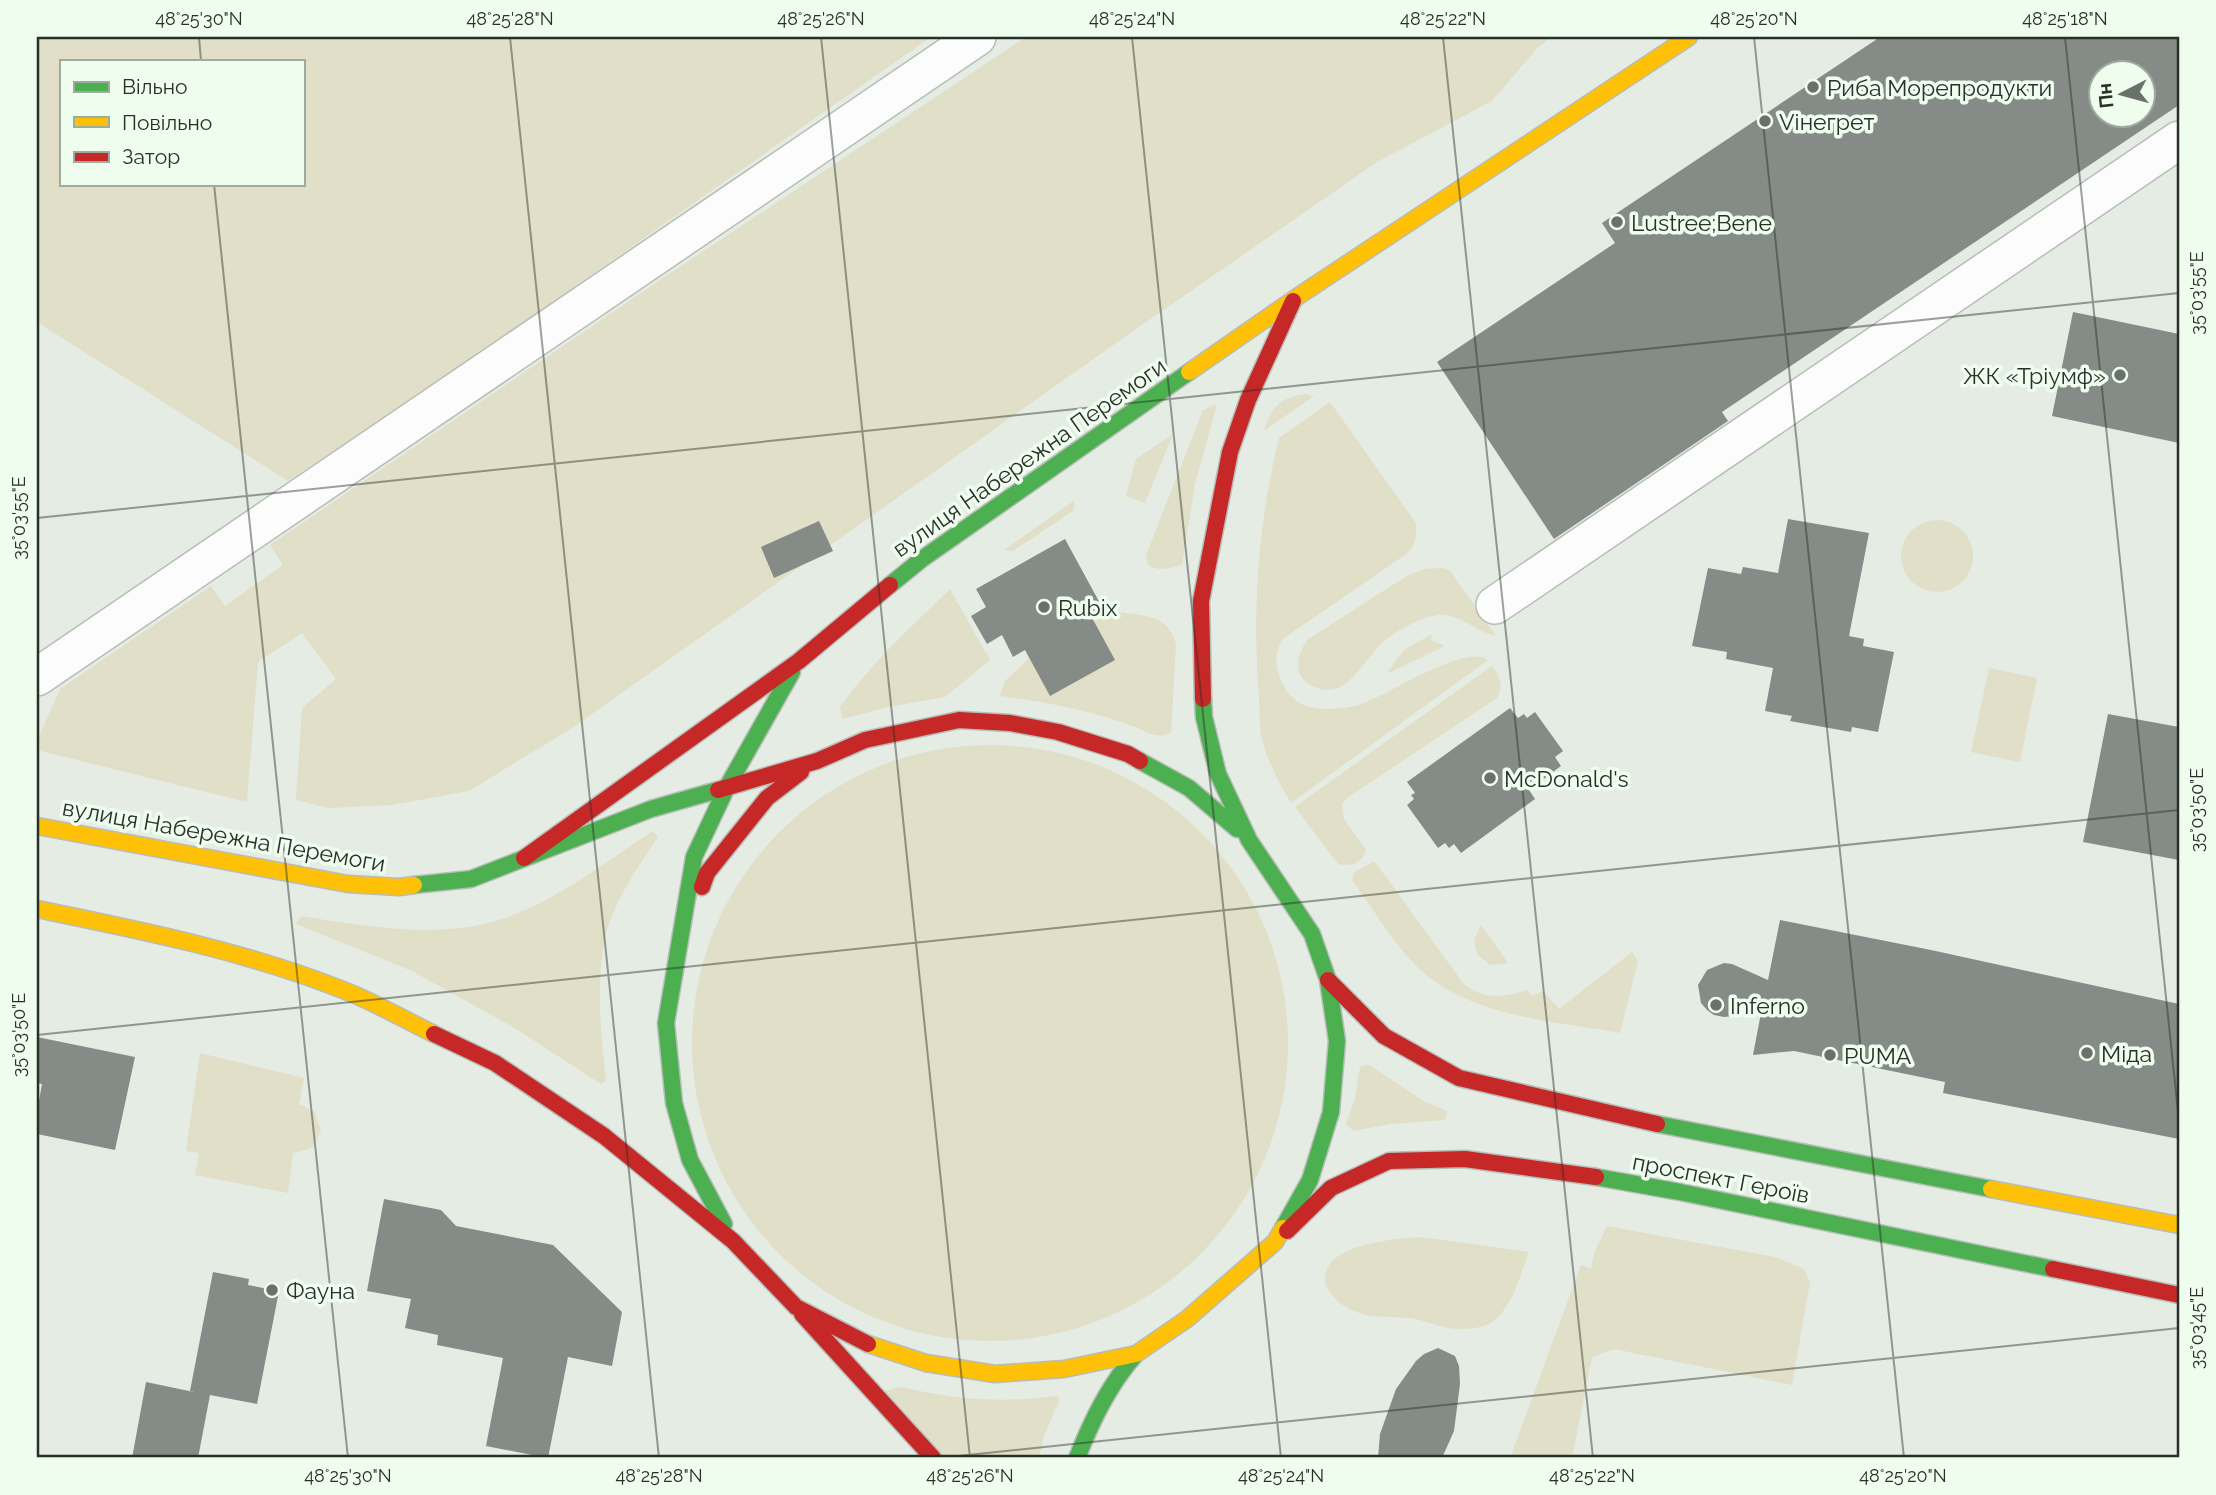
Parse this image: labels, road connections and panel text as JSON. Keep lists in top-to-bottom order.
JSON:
{
  "streets": {
    "main road": ["вулиця Набережна Перемоги", "проспект Героїв"]
  },
  "crossings": [
    ["вулиця Набережна Перемоги", "проспект Героїв"]
  ],
  "places": [
    "Риба Морепродукти",
    "Vінегрет",
    "Lustree;Bene",
    "ЖК «Тріумф»",
    "Rubix",
    "McDonald's",
    "Inferno",
    "Міда",
    "PUMA",
    "Фауна"
  ],
  "legend": ["Вільно", "Повільно", "Затор"],
  "north": "left",
  "coordinates": [
    "48°25'30\"N",
    "48°25'28\"N",
    "48°25'26\"N",
    "48°25'24\"N",
    "48°25'22\"N",
    "48°25'20\"N",
    "48°25'18\"N",
    "35°03'55\"E",
    "35°03'50\"E",
    "35°03'45\"E"
  ]
}
